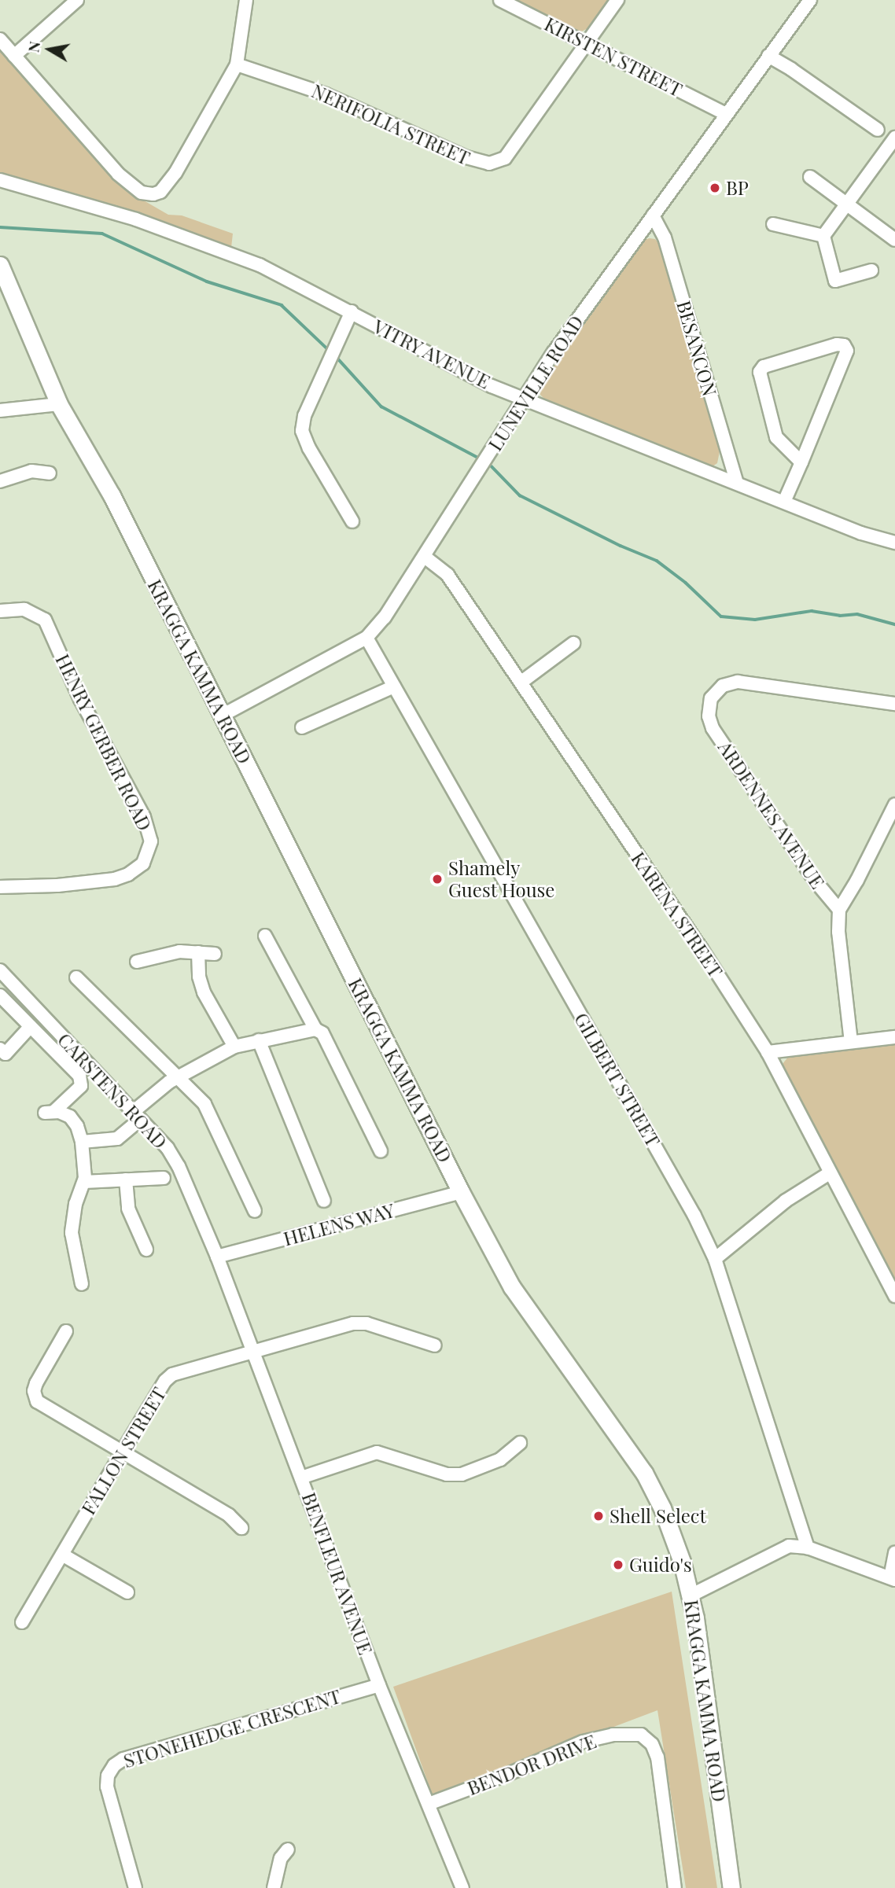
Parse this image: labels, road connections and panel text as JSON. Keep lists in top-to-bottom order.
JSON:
{
  "streets": {
    "main road": ["KRAGGA KAMMA ROAD"],
    "street": [
      "KIRSTEN STREET",
      "NERIFOLIA STREET",
      "BESANCON",
      "VITRY AVENUE",
      "LUNEVILLE ROAD",
      "HENRY GERBER ROAD",
      "ARDENNES AVENUE",
      "KARENA STREET",
      "GILBERT STREET",
      "CARSTENS ROAD",
      "HELENS WAY",
      "FALLON STREET",
      "BENFLEUR AVENUE",
      "STONEHEDGE CRESCENT",
      "BENDOR DRIVE"
    ]
  },
  "crossings": [
    ["KIRSTEN STREET", "NERIFOLIA STREET"],
    ["KIRSTEN STREET", "LUNEVILLE ROAD"],
    ["BESANCON", "VITRY AVENUE"],
    ["BESANCON", "LUNEVILLE ROAD"],
    ["VITRY AVENUE", "LUNEVILLE ROAD"],
    ["LUNEVILLE ROAD", "KRAGGA KAMMA ROAD"],
    ["LUNEVILLE ROAD", "KARENA STREET"],
    ["LUNEVILLE ROAD", "GILBERT STREET"],
    ["KRAGGA KAMMA ROAD", "HELENS WAY"],
    ["CARSTENS ROAD", "HELENS WAY"],
    ["CARSTENS ROAD", "BENFLEUR AVENUE"],
    ["HELENS WAY", "BENFLEUR AVENUE"],
    ["FALLON STREET", "BENFLEUR AVENUE"],
    ["BENFLEUR AVENUE", "STONEHEDGE CRESCENT"],
    ["BENFLEUR AVENUE", "BENDOR DRIVE"]
  ],
  "places": [
    "BP",
    "Shamely Guest House",
    "Shell Select",
    "Guido's"
  ],
  "north": "left"
}
